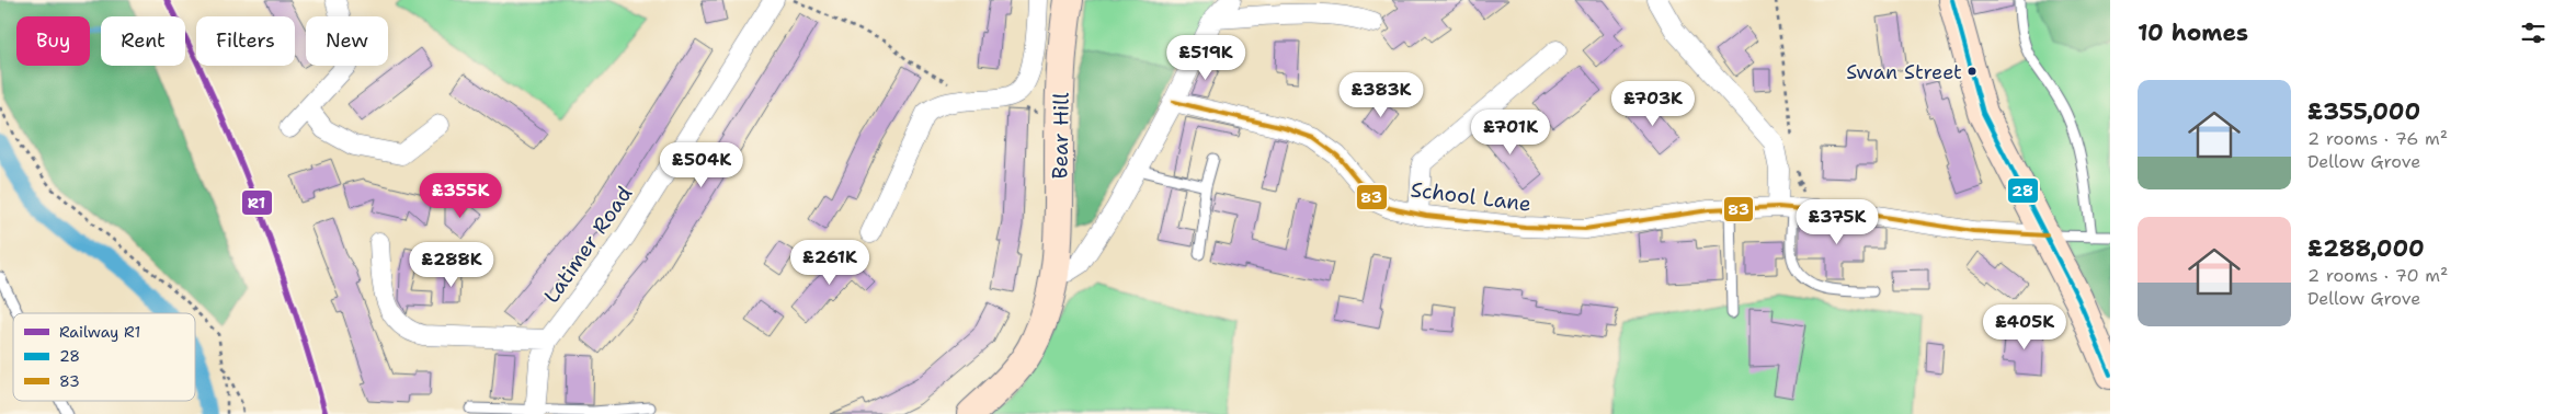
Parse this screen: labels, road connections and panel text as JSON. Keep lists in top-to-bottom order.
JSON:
{
  "streets": {
    "street": ["Bear Hill", "School Lane", "Latimer Road"]
  },
  "places": ["Swan Street"],
  "lines": ["rail line R1", "transit line 28", "transit line 83"],
  "legend": ["Railway R1", "28", "83"],
  "page": {
    "heading": "10 homes",
    "chip": [
      "Buy",
      "Rent",
      "Filters",
      "New"
    ],
    "price": [
      "£519K",
      "£383K",
      "£703K",
      "£701K",
      "£504K",
      "£355K",
      "£375K",
      "£261K",
      "£288K",
      "£405K"
    ],
    "list": [
      {
        "name": "£355,000",
        "note": "2 rooms · 76 m² · Dellow Grove"
      },
      {
        "name": "£288,000",
        "note": "2 rooms · 70 m² · Dellow Grove"
      }
    ]
  }
}
